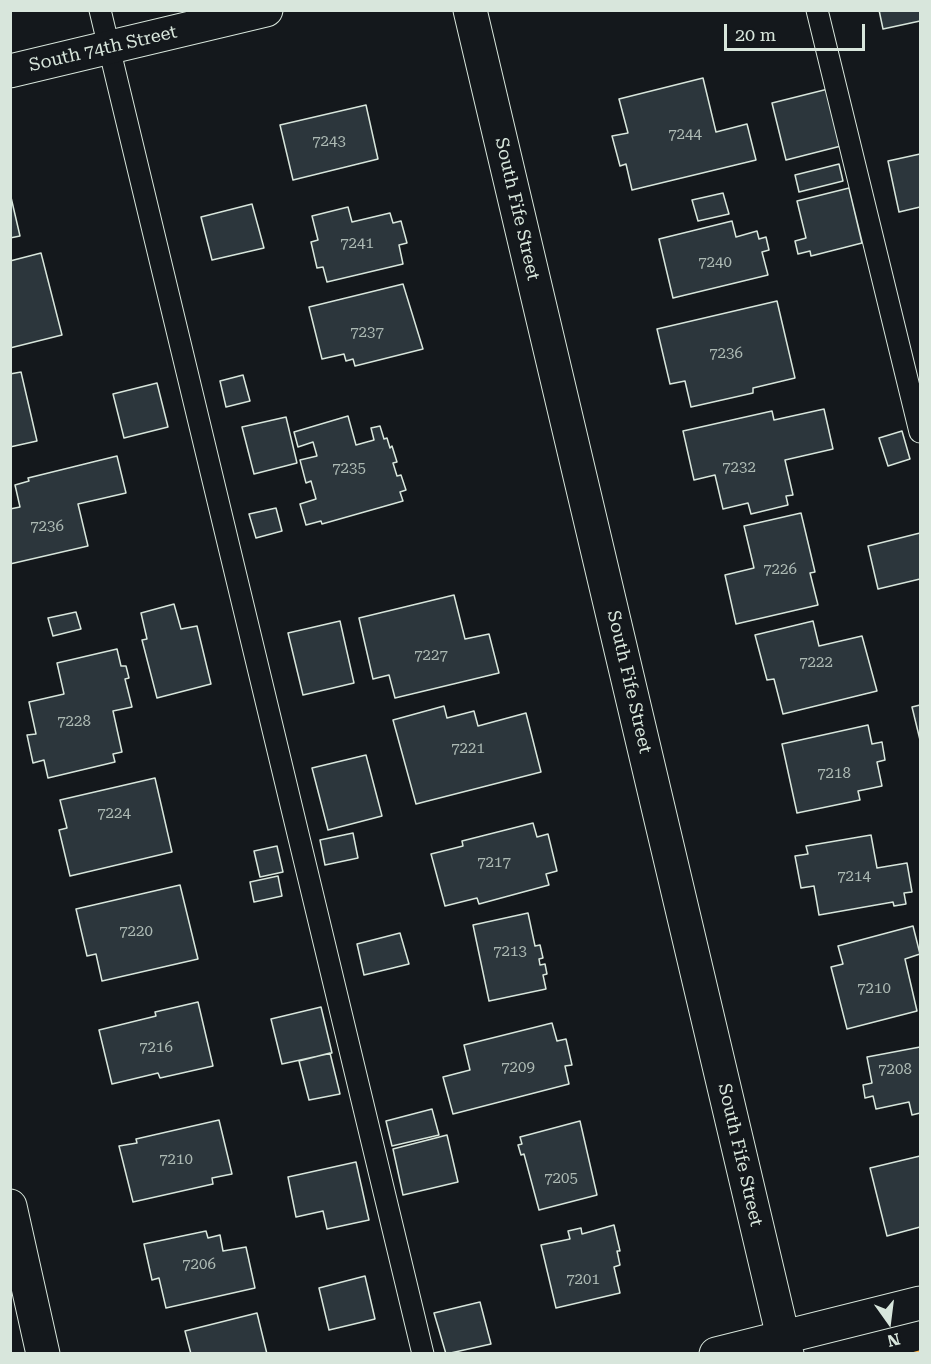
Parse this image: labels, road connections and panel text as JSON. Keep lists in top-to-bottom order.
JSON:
{
  "streets": {
    "street": ["South 74th Street", "South Fife Street"]
  },
  "house_numbers": [
    "7244",
    "7243",
    "7241",
    "7240",
    "7237",
    "7236",
    "7232",
    "7235",
    "7236",
    "7226",
    "7227",
    "7222",
    "7228",
    "7221",
    "7218",
    "7224",
    "7217",
    "7214",
    "7220",
    "7213",
    "7210",
    "7216",
    "7209",
    "7208",
    "7210",
    "7205",
    "7206",
    "7201"
  ],
  "scale_bar": "20 m",
  "north": "bottom"
}
